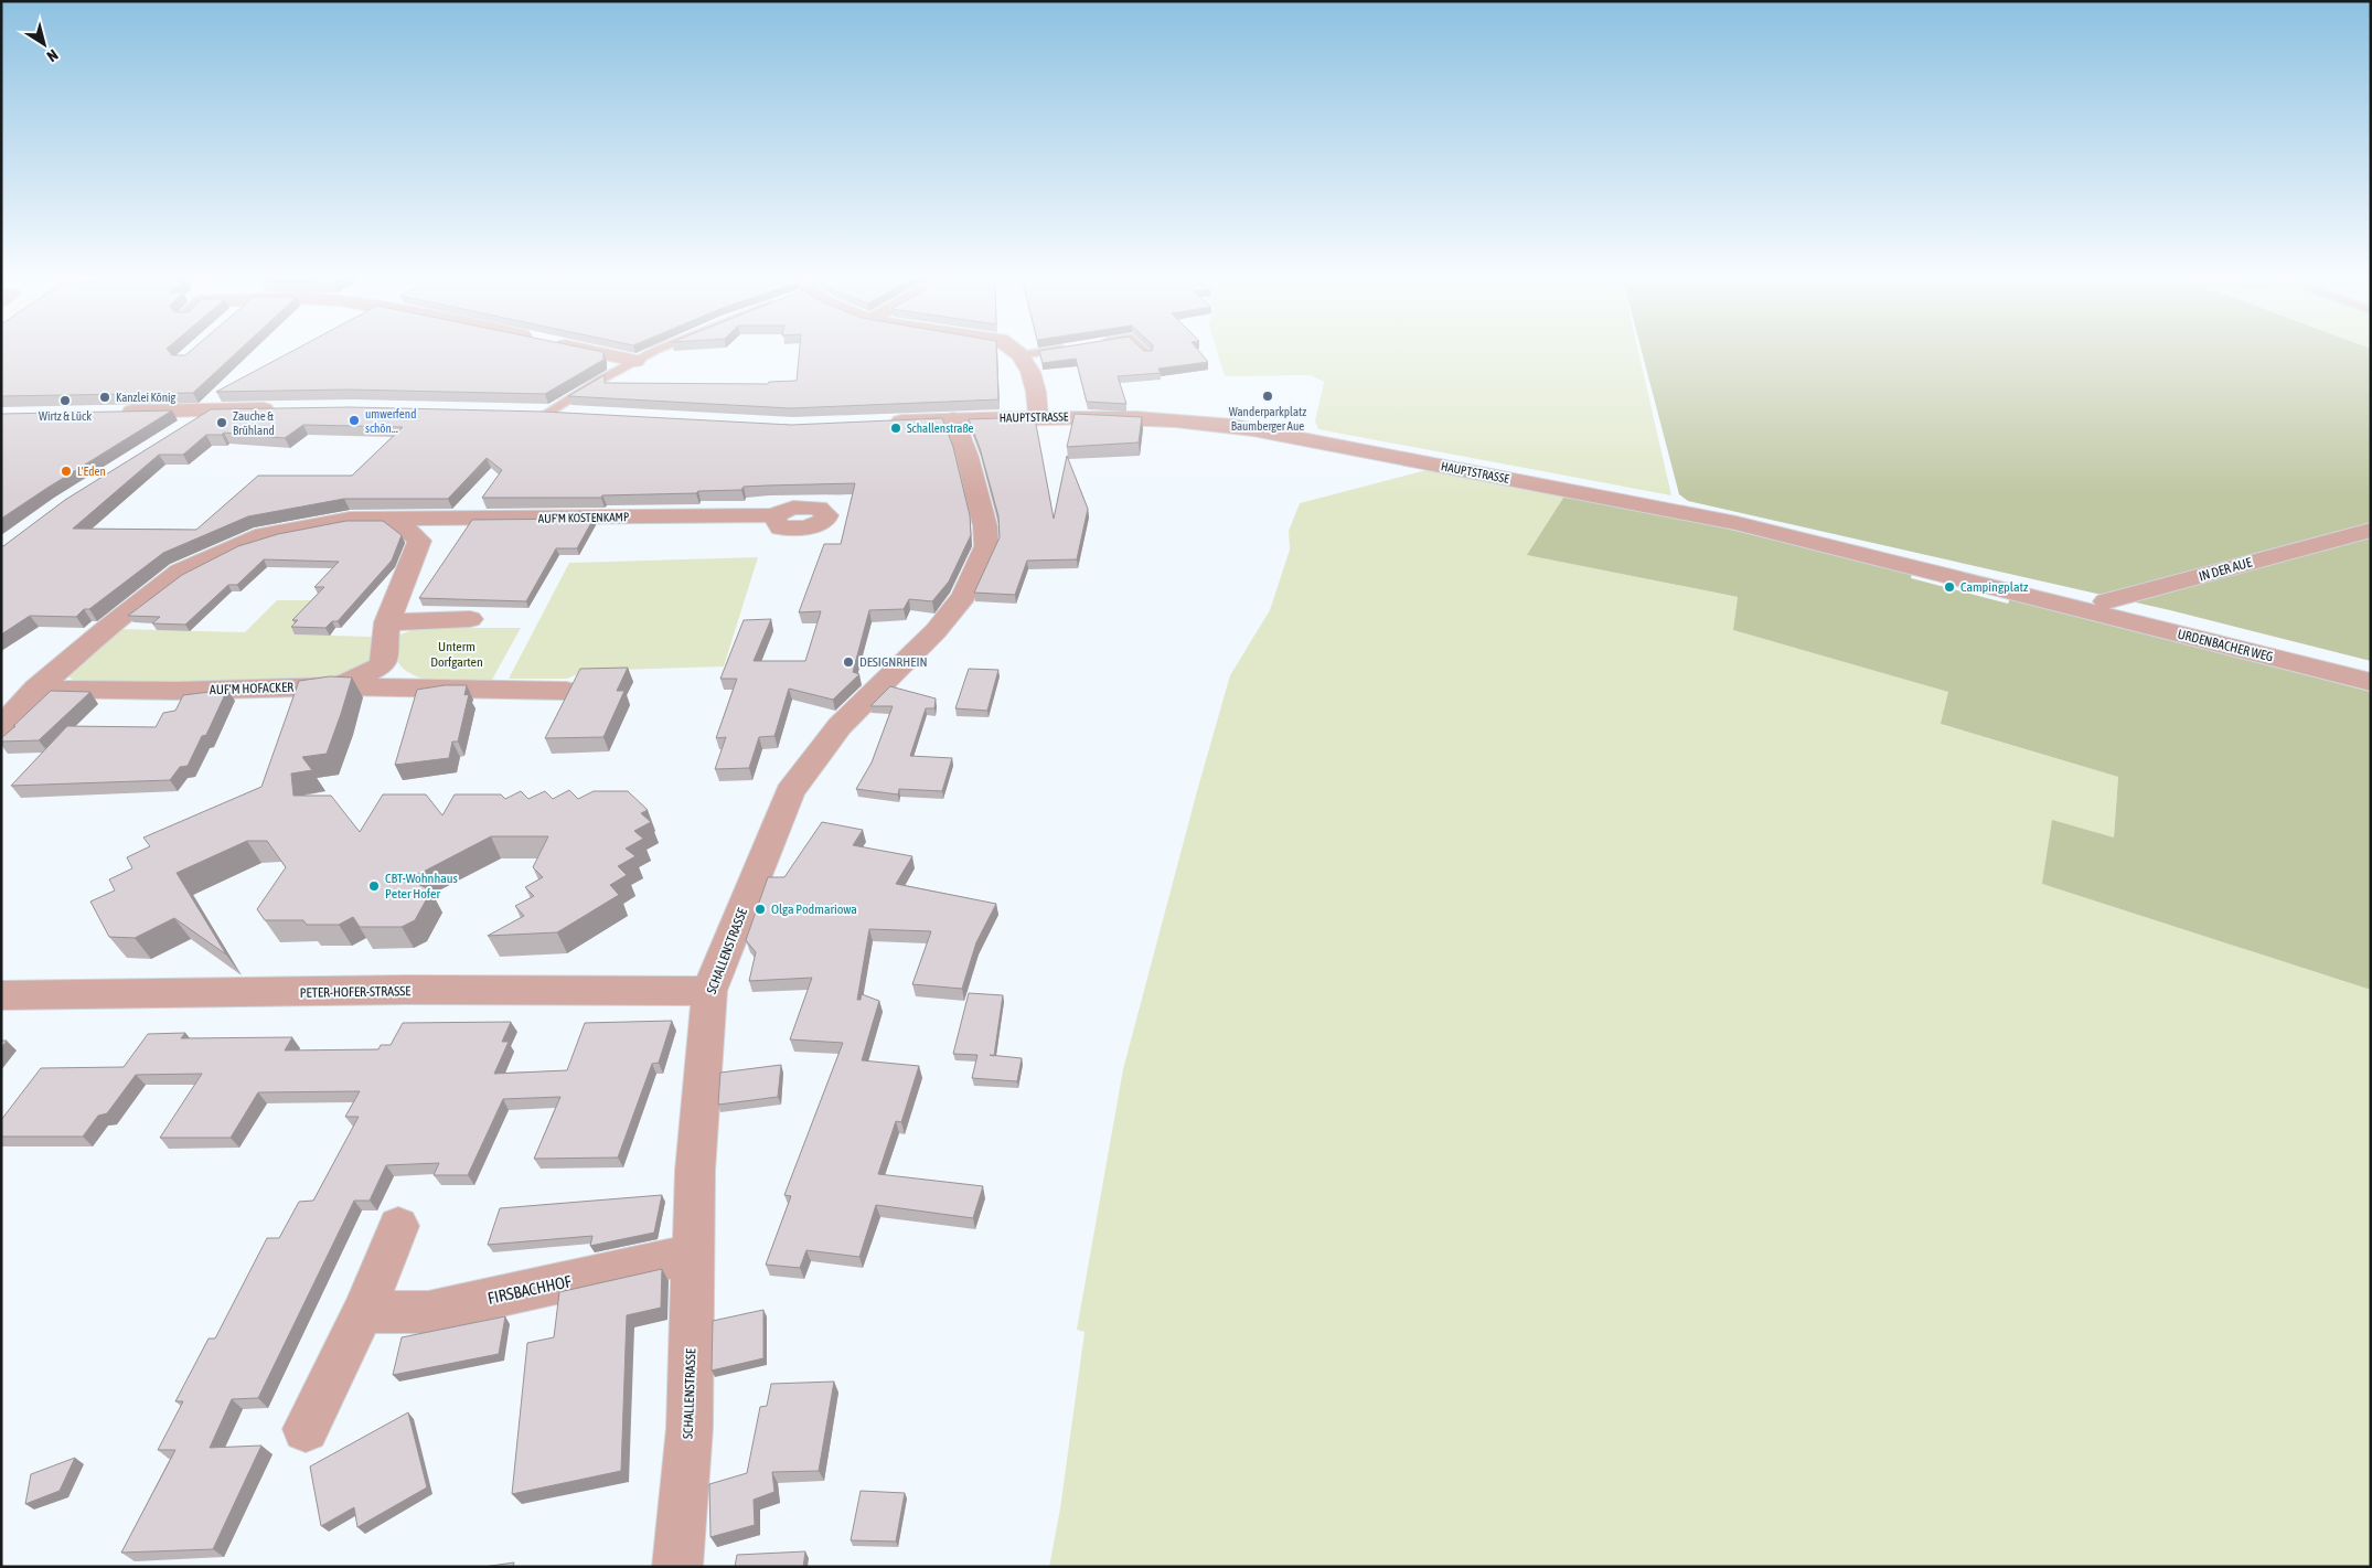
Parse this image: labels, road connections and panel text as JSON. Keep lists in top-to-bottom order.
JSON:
{
  "streets": {
    "street": [
      "HAUPTSTRASSE",
      "AUF'M KOSTENKAMP",
      "IN DER AUE",
      "URDENBACHER WEG",
      "AUF'M HOFACKER",
      "SCHALLENSTRASSE",
      "PETER-HOFER-STRASSE",
      "FIRSBACHHOF"
    ]
  },
  "crossings": [
    ["HAUPTSTRASSE", "IN DER AUE"],
    ["HAUPTSTRASSE", "URDENBACHER WEG"],
    ["HAUPTSTRASSE", "SCHALLENSTRASSE"],
    ["IN DER AUE", "URDENBACHER WEG"],
    ["SCHALLENSTRASSE", "PETER-HOFER-STRASSE"],
    ["SCHALLENSTRASSE", "FIRSBACHHOF"]
  ],
  "parks": ["Unterm Dorfgarten"],
  "places": [
    "Wanderparkplatz Baumberger Aue",
    "Kanzlei König",
    "Wirtz & Lück",
    "umwerfend schön...",
    "Zauche & Brühland",
    "Schallenstraße",
    "L'Eden",
    "Campingplatz",
    "DESIGNRHEIN",
    "CBT-Wohnhaus Peter Hofer",
    "Olga Podmariowa"
  ],
  "north": "bottom right"
}
